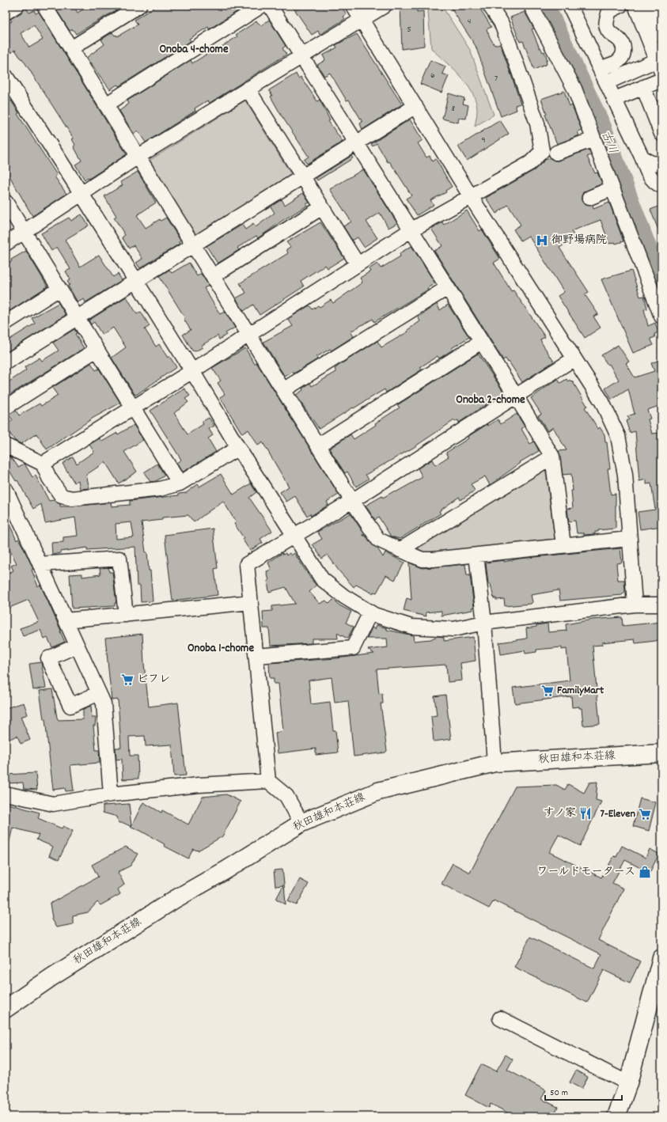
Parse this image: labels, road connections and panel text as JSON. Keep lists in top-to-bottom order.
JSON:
{
  "streets": {
    "main road": ["秋田雄和本荘線"]
  },
  "districts": ["Onoba 4-chome", "Onoba 2-chome", "Onoba 1-chome"],
  "water": ["古川"],
  "places": {
    "hospital": ["御野場病院"],
    "supermarket": ["ビフレ", "FamilyMart", "7-Eleven"],
    "restaurant": ["すノ家"],
    "shop": ["ワールドモータース"]
  },
  "house_numbers": [
    "4",
    "5",
    "6",
    "7",
    "8",
    "9"
  ],
  "scale_bar": "50 m"
}
